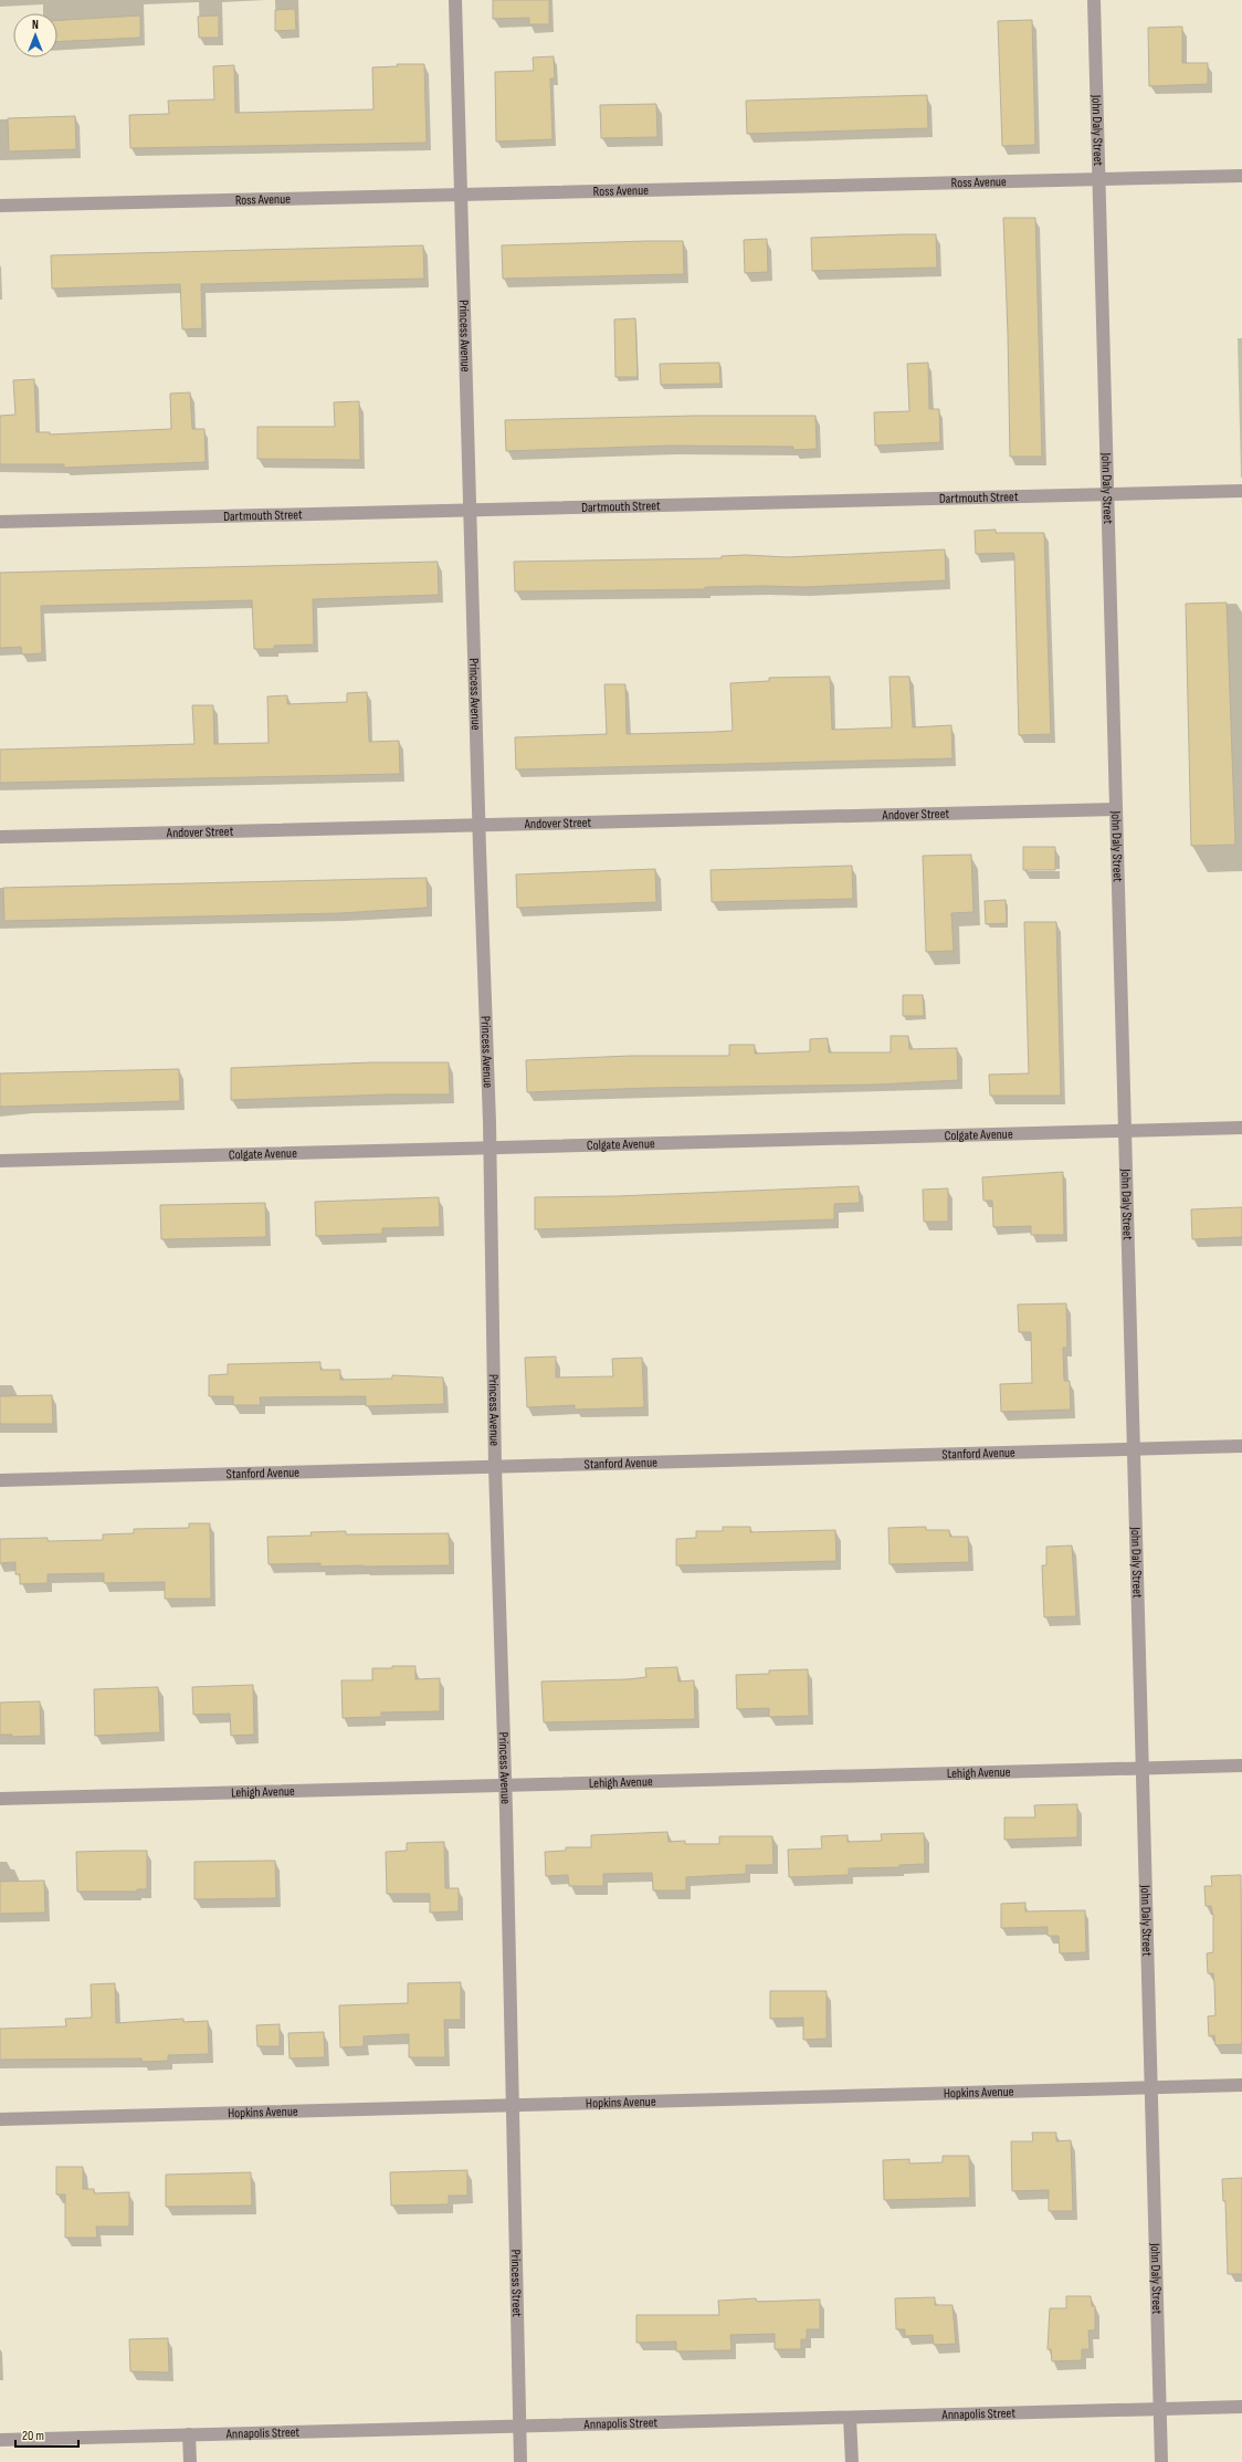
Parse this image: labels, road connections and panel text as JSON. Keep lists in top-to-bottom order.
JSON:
{
  "streets": {
    "street": [
      "John Daly Street",
      "Ross Avenue",
      "Princess Avenue",
      "Dartmouth Street",
      "Andover Street",
      "Colgate Avenue",
      "Stanford Avenue",
      "Lehigh Avenue",
      "Hopkins Avenue",
      "Princess Street",
      "Annapolis Street"
    ]
  },
  "crossings": [
    ["John Daly Street", "Ross Avenue"],
    ["John Daly Street", "Dartmouth Street"],
    ["John Daly Street", "Andover Street"],
    ["John Daly Street", "Colgate Avenue"],
    ["John Daly Street", "Stanford Avenue"],
    ["John Daly Street", "Lehigh Avenue"],
    ["John Daly Street", "Hopkins Avenue"],
    ["John Daly Street", "Annapolis Street"],
    ["Ross Avenue", "Princess Avenue"],
    ["Princess Avenue", "Dartmouth Street"],
    ["Princess Avenue", "Andover Street"],
    ["Princess Avenue", "Colgate Avenue"],
    ["Princess Avenue", "Stanford Avenue"],
    ["Princess Avenue", "Lehigh Avenue"],
    ["Princess Avenue", "Hopkins Avenue"],
    ["Princess Avenue", "Princess Street"],
    ["Hopkins Avenue", "Princess Street"],
    ["Princess Street", "Annapolis Street"]
  ],
  "scale_bar": "20 m",
  "north": "top"
}
